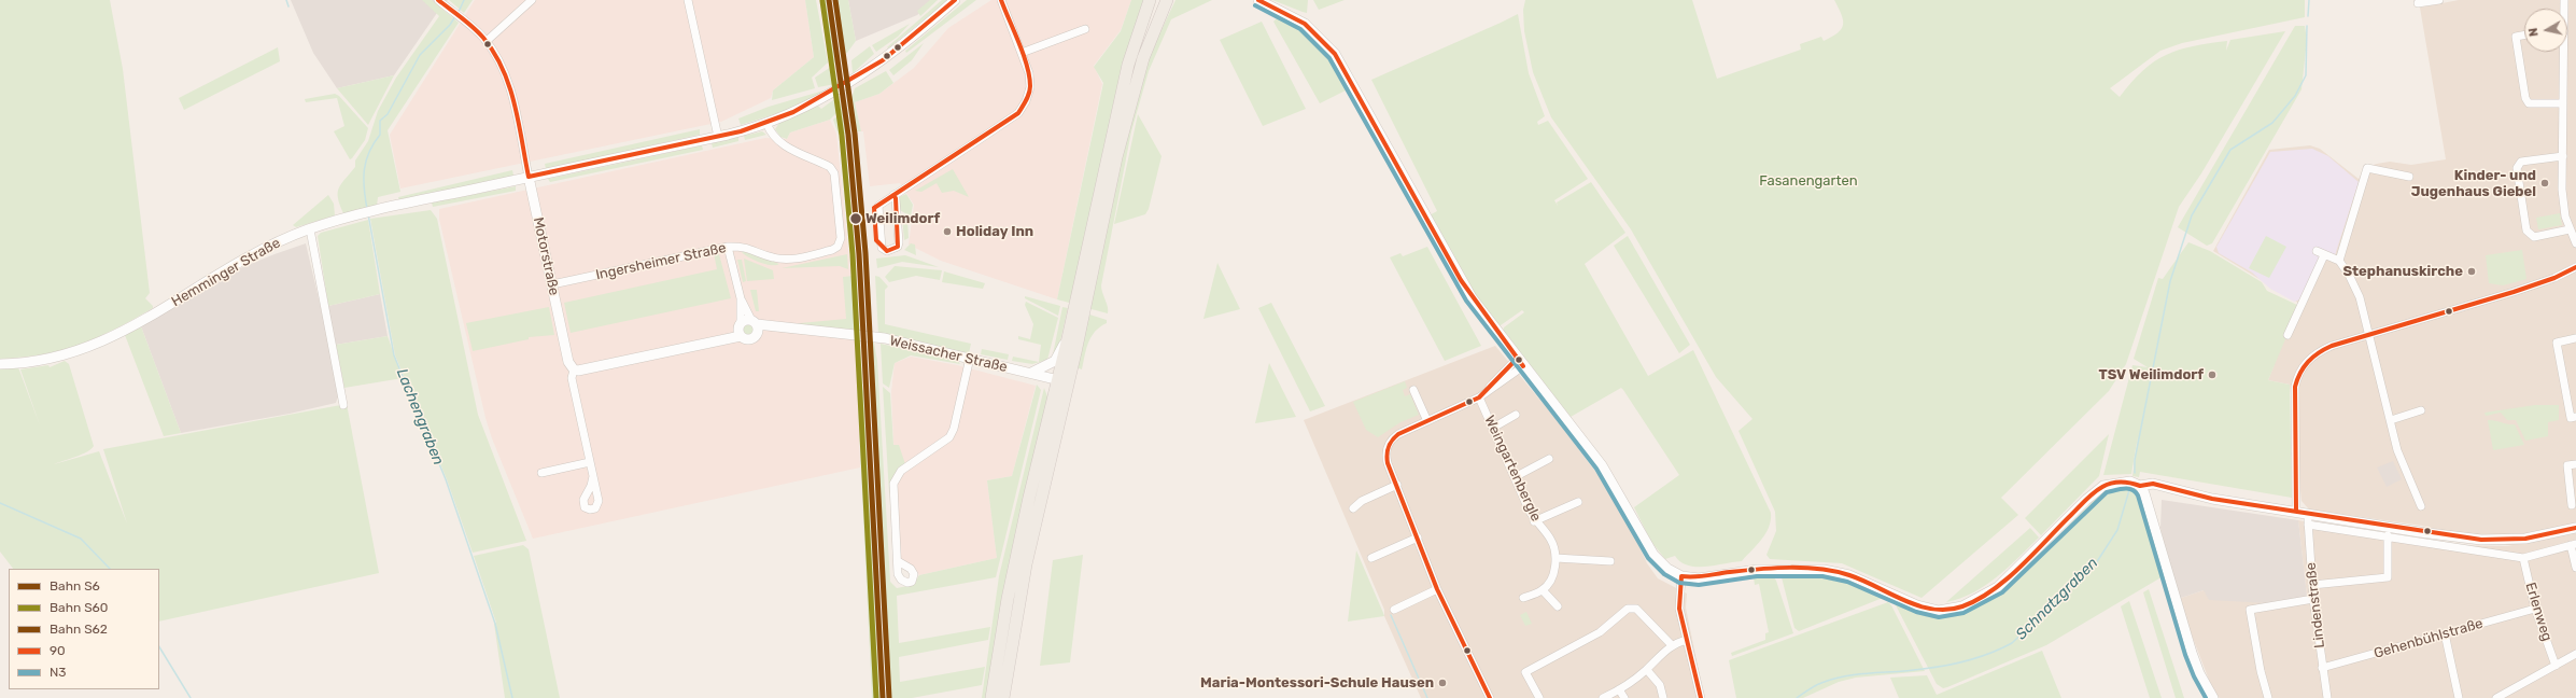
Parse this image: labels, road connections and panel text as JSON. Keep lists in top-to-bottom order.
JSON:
{
  "streets": {
    "main road": ["Motorstraße", "Hemminger Straße", "Weissacher Straße"],
    "street": [
      "Ingersheimer Straße",
      "Weingartenbergle",
      "Lindenstraße",
      "Erlenweg",
      "Gehenbühlstraße"
    ]
  },
  "crossings": [
    ["Motorstraße", "Ingersheimer Straße"],
    ["Motorstraße", "Hemminger Straße"],
    ["Motorstraße", "Weissacher Straße"],
    ["Ingersheimer Straße", "Hemminger Straße"],
    ["Lindenstraße", "Gehenbühlstraße"],
    ["Erlenweg", "Gehenbühlstraße"]
  ],
  "water": ["Lachengraben", "Schnatzgraben"],
  "parks": ["Fasanengarten"],
  "places": [
    "Kinder- und Jugenhaus Giebel",
    "Weilimdorf",
    "Holiday Inn",
    "Stephanuskirche",
    "TSV Weilimdorf",
    "Maria-Montessori-Schule Hausen"
  ],
  "lines": [
    "rail line S6",
    "rail line S62",
    "transit line 90",
    "rail line S60",
    "transit line N3"
  ],
  "legend": [
    "Bahn S6",
    "Bahn S60",
    "Bahn S62",
    "90",
    "N3"
  ],
  "north": "left"
}
